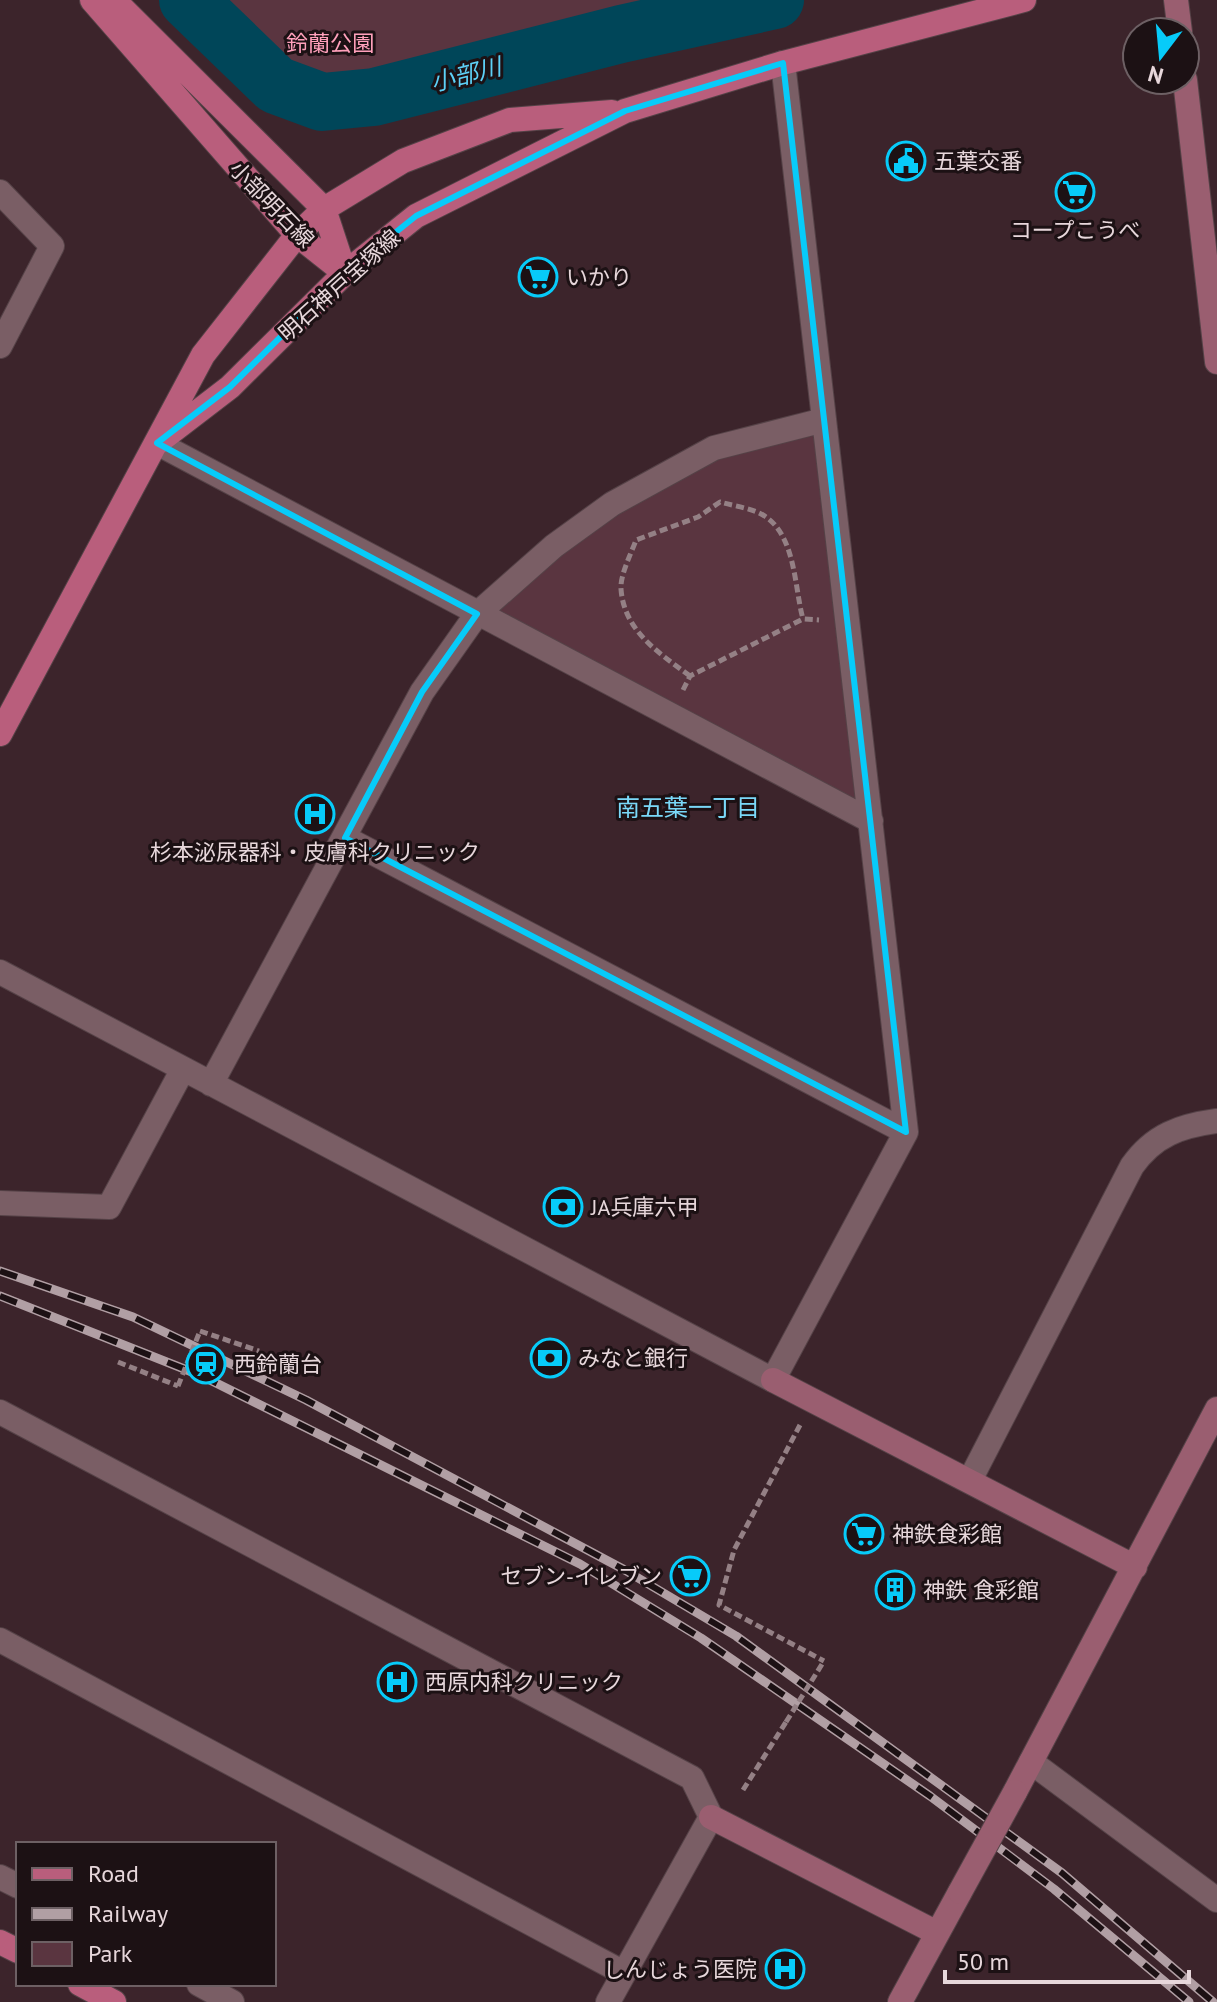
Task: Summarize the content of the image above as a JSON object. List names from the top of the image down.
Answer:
{
  "streets": {
    "main road": ["小部明石線", "明石神戸宝塚線"]
  },
  "crossings": [
    ["小部明石線", "明石神戸宝塚線"]
  ],
  "districts": ["南五葉一丁目"],
  "water": ["小部川"],
  "parks": ["鈴蘭公園"],
  "places": {
    "public building": ["五葉交番"],
    "supermarket": [
      "コープこうべ",
      "いかり",
      "神鉄食彩館",
      "セブン-イレブン"
    ],
    "hospital": ["杉本泌尿器科・皮膚科クリニック", "西原内科クリニック", "しんじょう医院"],
    "bank": ["JA兵庫六甲", "みなと銀行"],
    "station": ["西鈴蘭台"],
    "building": ["神鉄 食彩館"]
  },
  "legend": ["Road", "Railway", "Park"],
  "scale_bar": "50 m",
  "north": "bottom"
}
